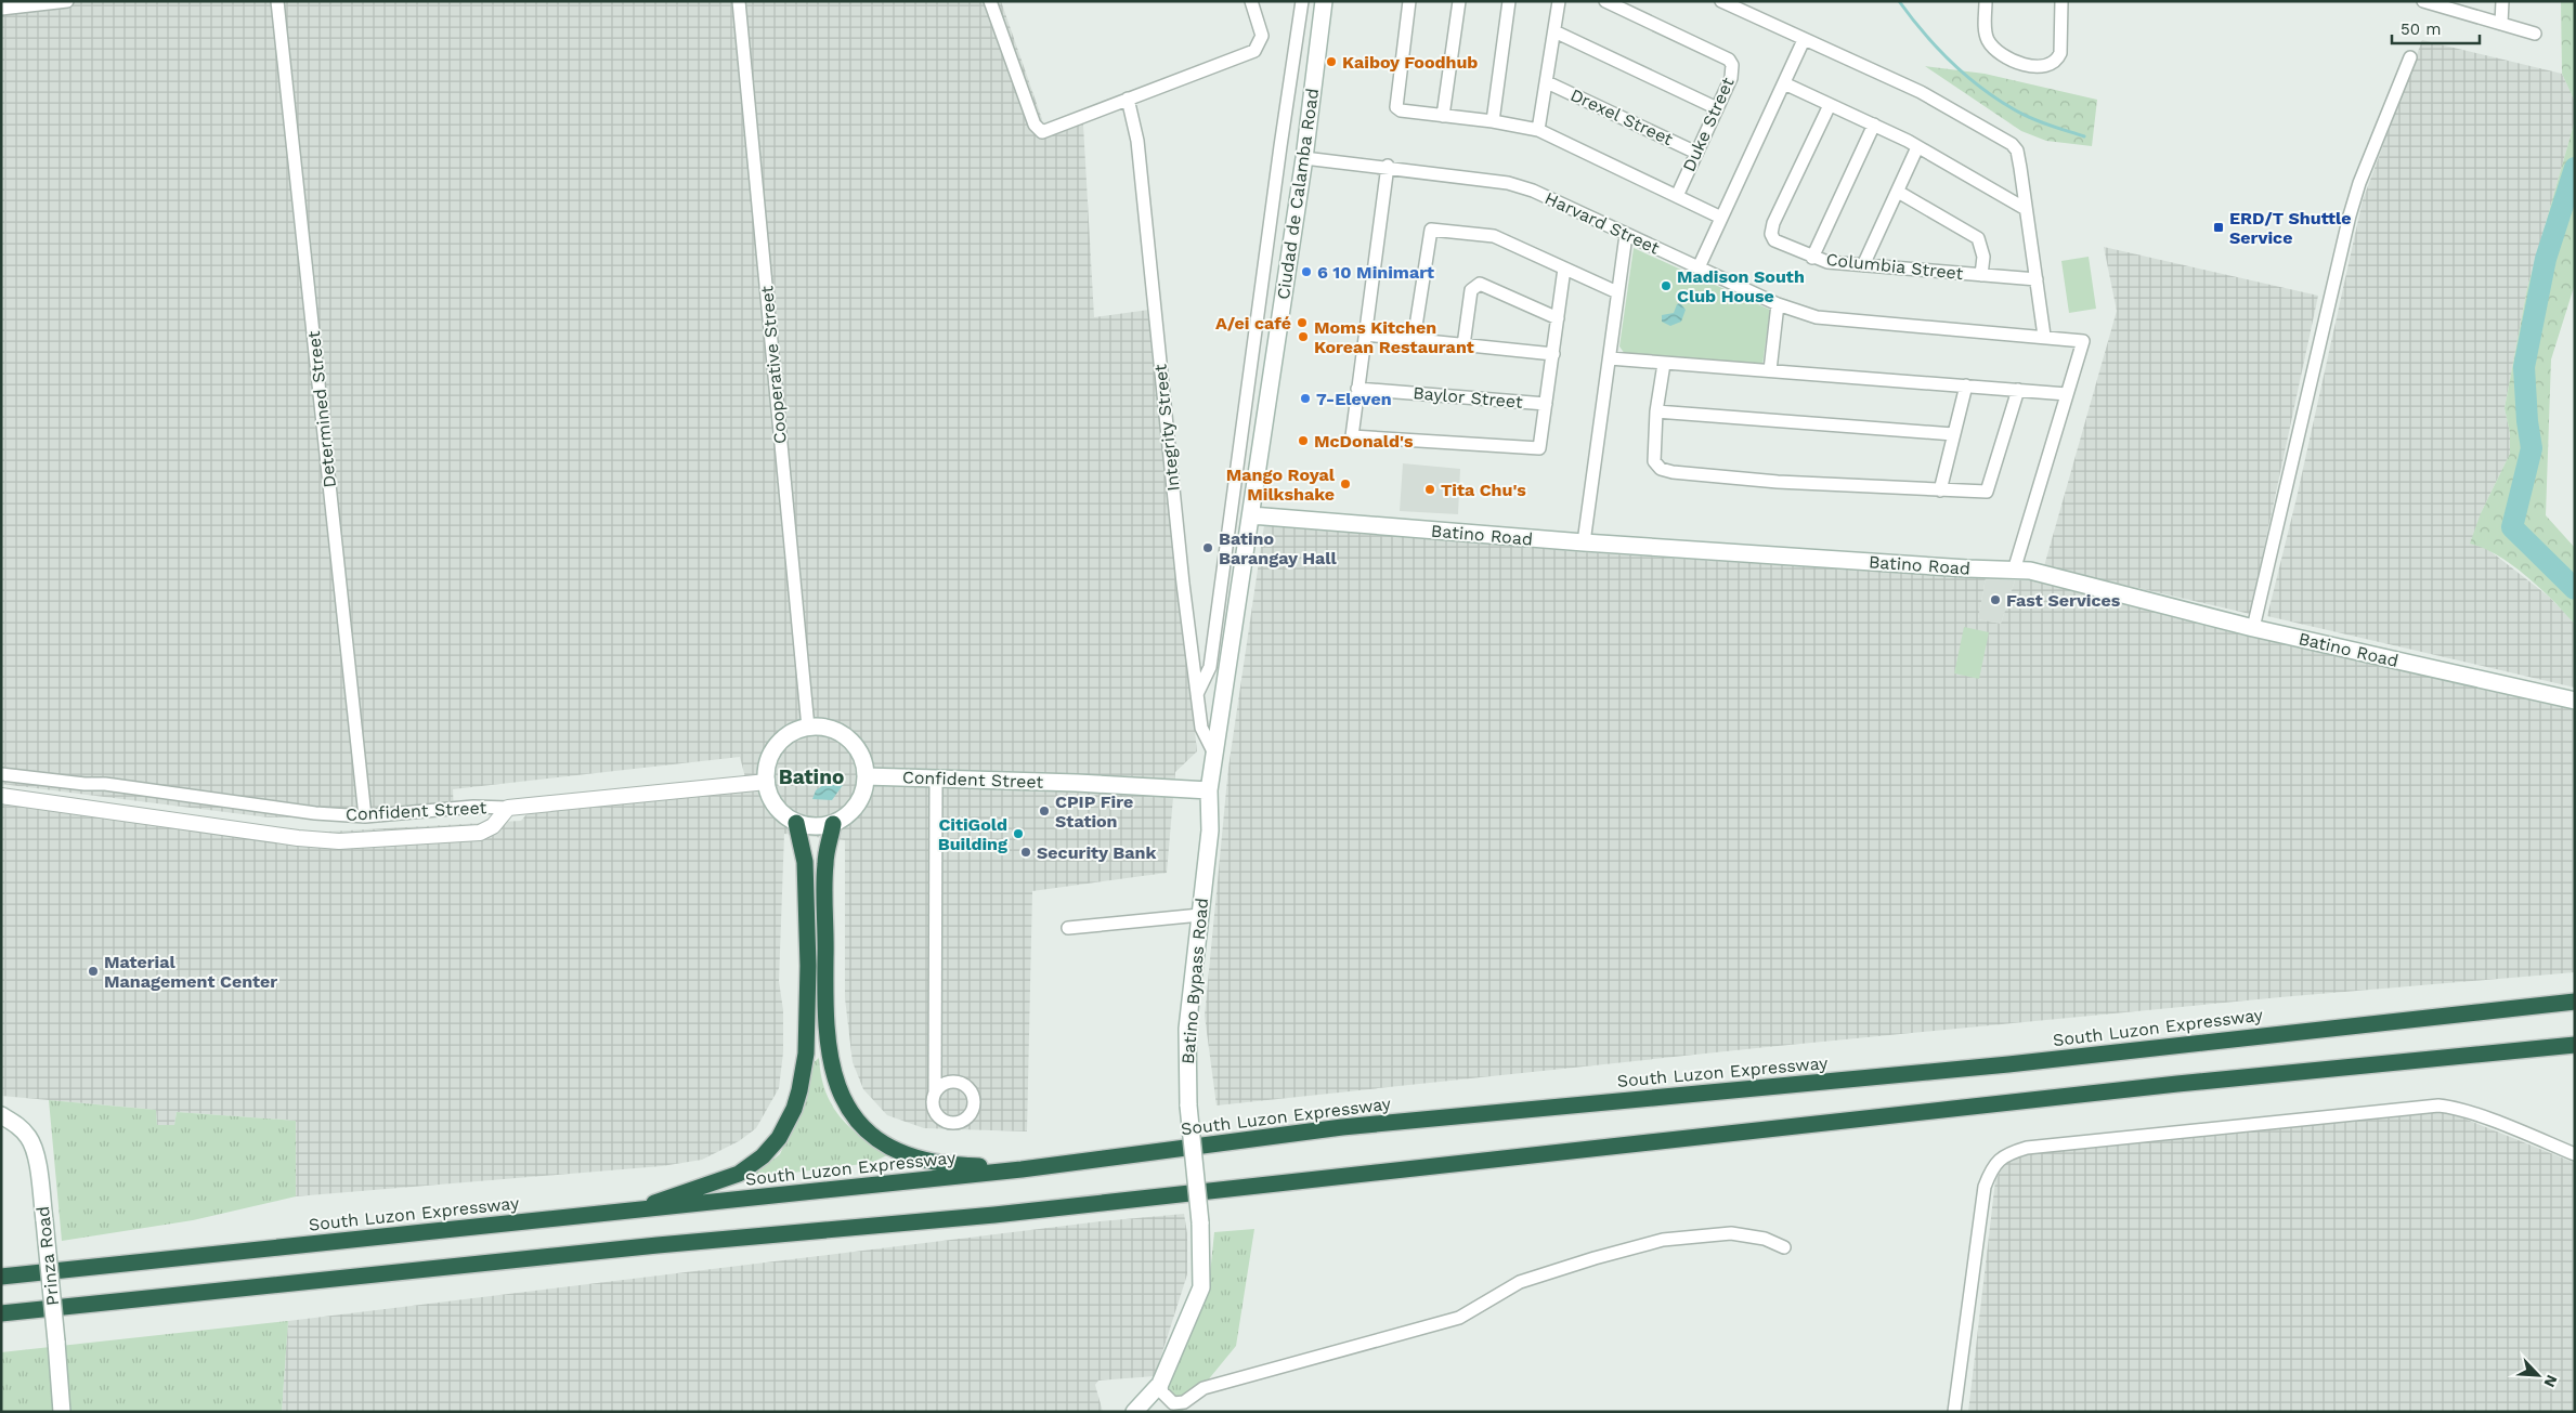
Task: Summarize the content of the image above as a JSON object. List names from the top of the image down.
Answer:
{
  "streets": {
    "highway": ["South Luzon Expressway"],
    "main road": [
      "Ciudad de Calamba Road",
      "Batino Road",
      "Confident Street",
      "Batino Bypass Road",
      "Prinza Road"
    ],
    "street": [
      "Drexel Street",
      "Duke Street",
      "Harvard Street",
      "Columbia Street",
      "Cooperative Street",
      "Baylor Street",
      "Determined Street",
      "Integrity Street"
    ]
  },
  "crossings": [
    ["Drexel Street", "Duke Street"],
    ["Ciudad de Calamba Road", "Harvard Street"],
    ["Ciudad de Calamba Road", "Integrity Street"],
    ["Ciudad de Calamba Road", "Batino Road"],
    ["Ciudad de Calamba Road", "Batino Bypass Road"],
    ["Cooperative Street", "Confident Street"],
    ["Determined Street", "Confident Street"],
    ["Integrity Street", "Batino Bypass Road"],
    ["Confident Street", "Batino Bypass Road"]
  ],
  "districts": ["Batino"],
  "places": {
    "other": [
      "Kaiboy Foodhub",
      "6 10 Minimart",
      "Madison South Club House",
      "A/ei café",
      "Moms Kitchen Korean Restaurant",
      "7-Eleven",
      "McDonald's",
      "Mango Royal Milkshake",
      "Tita Chu's",
      "Batino Barangay Hall",
      "Fast Services",
      "CPIP Fire Station",
      "CitiGold Building",
      "Security Bank",
      "Material Management Center"
    ],
    "transit": ["ERD/T Shuttle Service"]
  },
  "scale_bar": "50 m",
  "north": "bottom right"
}
